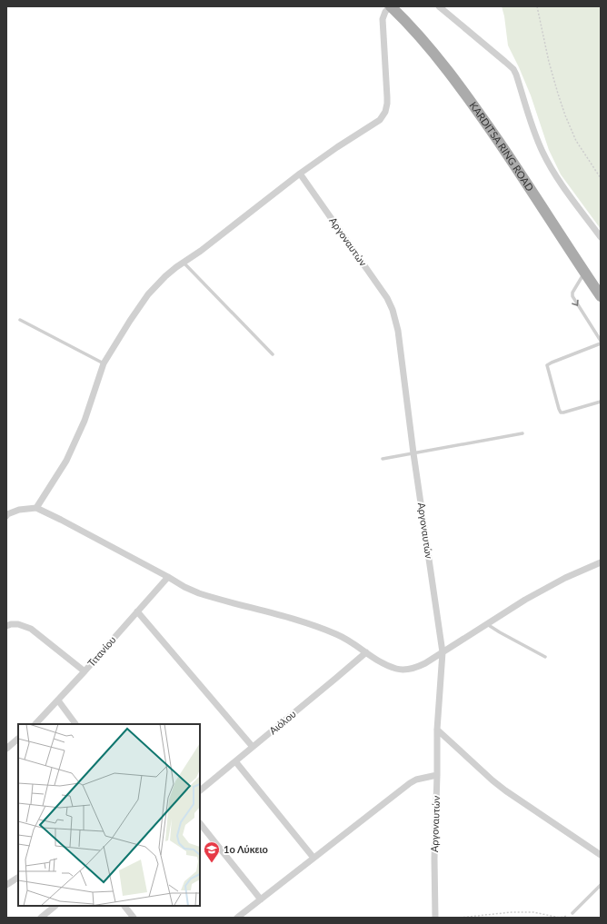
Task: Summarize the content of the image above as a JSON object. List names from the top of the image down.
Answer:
{
  "streets": {
    "main road": ["KARDITSA RING ROAD"],
    "street": ["Αργοναυτών", "Τιτανίου", "Αιόλου"]
  },
  "places": {
    "school or university": ["1ο Λύκειο"]
  }
}
